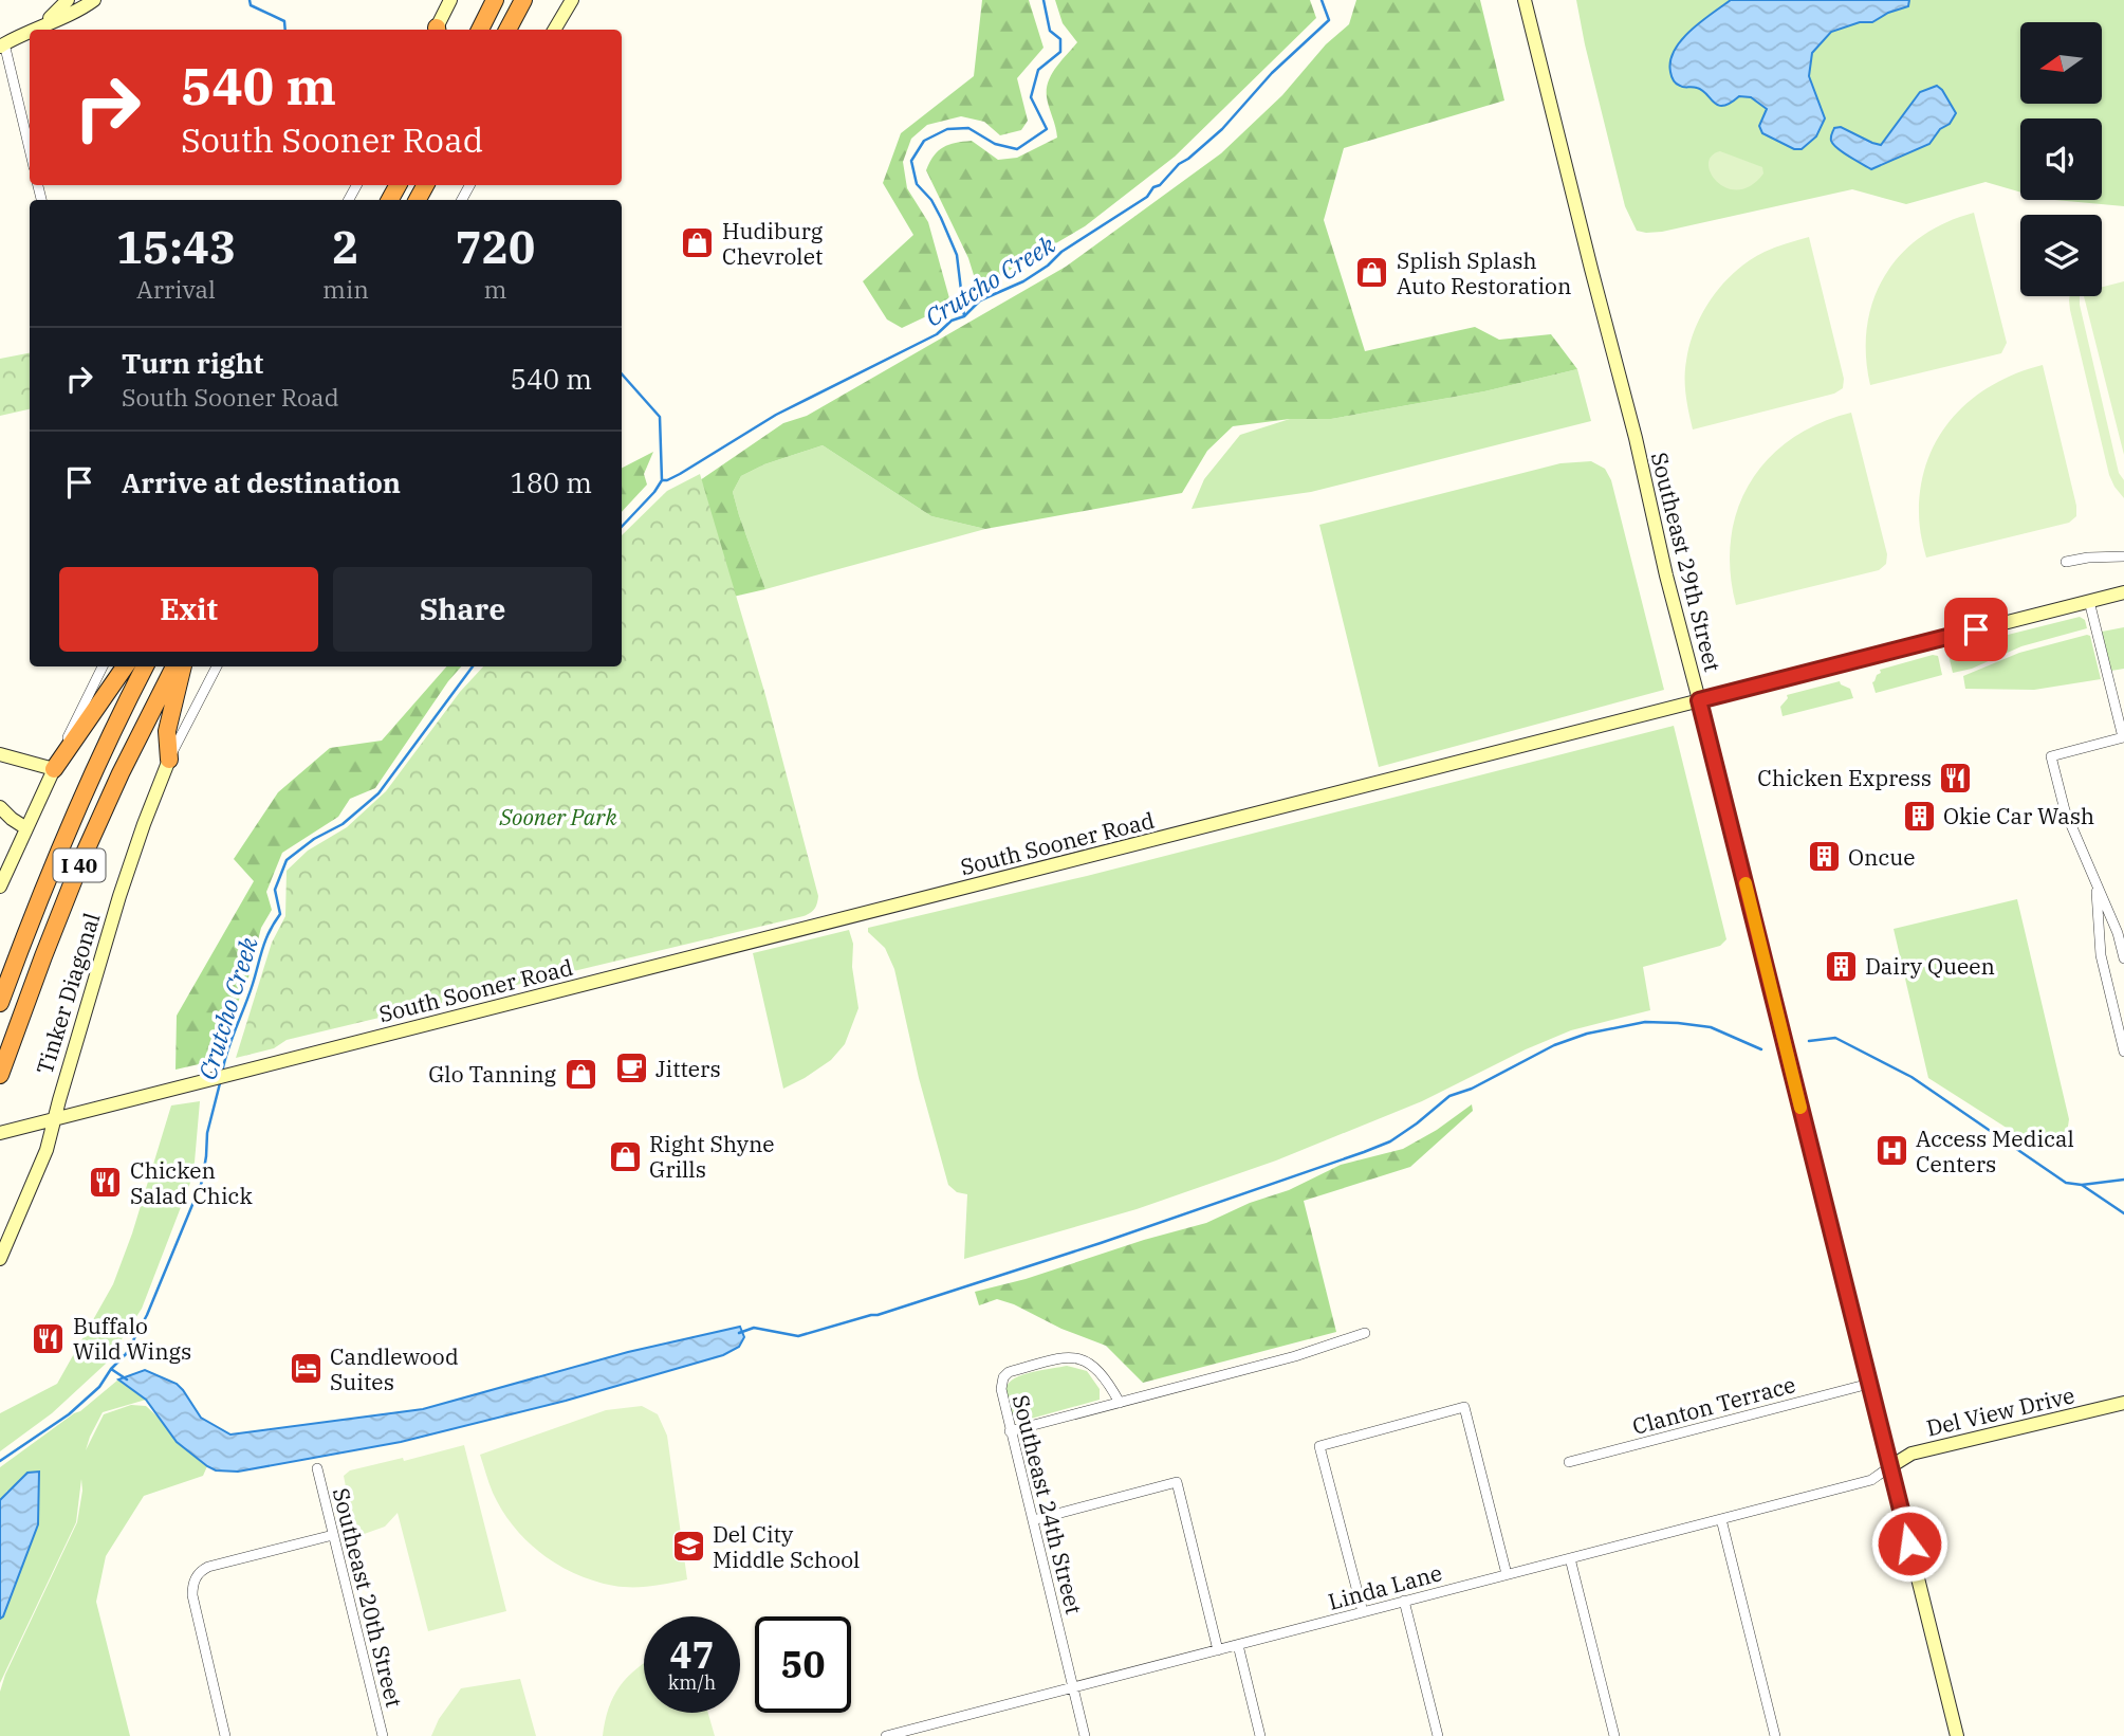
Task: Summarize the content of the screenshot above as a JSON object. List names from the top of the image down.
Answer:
{
  "streets": {
    "highway": ["I 40", "Tinker Diagonal"],
    "main road": ["Southeast 29th Street", "South Sooner Road", "Del View Drive"],
    "street": [
      "Clanton Terrace",
      "Southeast 24th Street",
      "Linda Lane",
      "Southeast 20th Street"
    ]
  },
  "crossings": [
    ["Southeast 29th Street", "South Sooner Road"],
    ["Southeast 29th Street", "Clanton Terrace"],
    ["Southeast 29th Street", "Del View Drive"],
    ["Southeast 29th Street", "Linda Lane"],
    ["South Sooner Road", "Tinker Diagonal"],
    ["Del View Drive", "Linda Lane"],
    ["Southeast 24th Street", "Linda Lane"]
  ],
  "water": ["Crutcho Creek"],
  "parks": ["Sooner Park"],
  "places": {
    "shop": [
      "Hudiburg Chevrolet",
      "Splish Splash Auto Restoration",
      "Glo Tanning",
      "Right Shyne Grills"
    ],
    "restaurant": ["Chicken Express", "Chicken Salad Chick", "Buffalo Wild Wings"],
    "building": ["Okie Car Wash", "Oncue", "Dairy Queen"],
    "cafe": ["Jitters"],
    "hospital": ["Access Medical Centers"],
    "hotel": ["Candlewood Suites"],
    "school or university": ["Del City Middle School"]
  },
  "north": "left",
  "page": {
    "turn": ["540 m", "South Sooner Road"],
    "eta": [
      "15:43",
      "Arrival",
      "2",
      "min",
      "720",
      "m"
    ],
    "list": [
      {
        "name": "Turn right",
        "note": "South Sooner Road",
        "value": "540 m"
      },
      {
        "name": "Arrive at destination",
        "value": "180 m"
      }
    ],
    "buttons": ["Exit", "Share"],
    "speed": "47 km/h",
    "limit": "50"
  }
}
